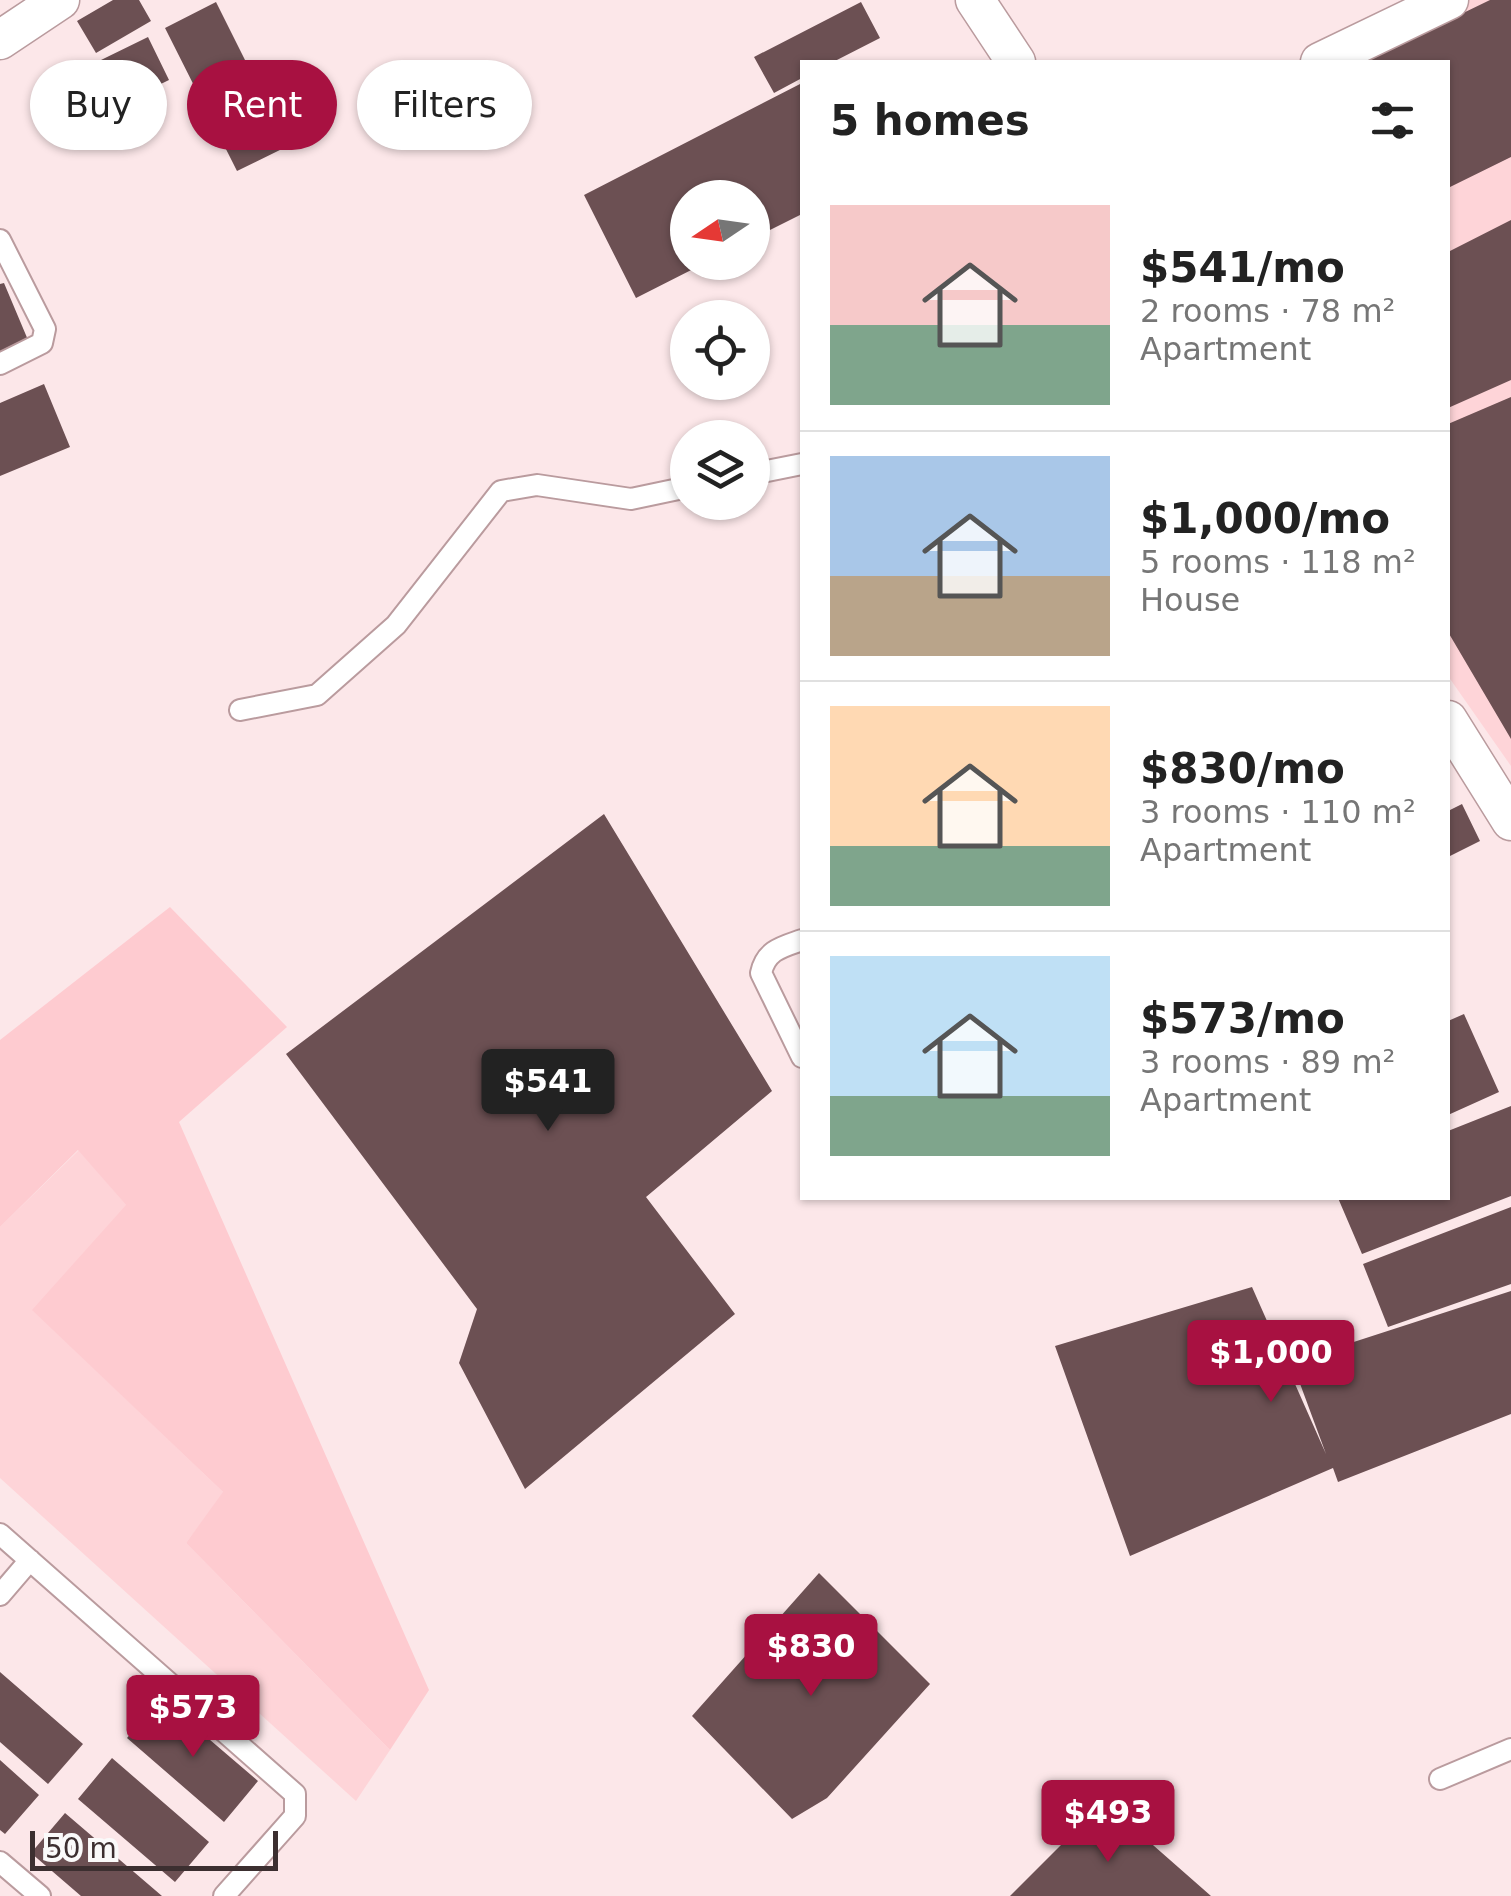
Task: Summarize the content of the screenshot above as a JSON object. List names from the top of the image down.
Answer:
{
  "scale_bar": "50 m",
  "north": "left",
  "page": {
    "chip": ["Buy", "Rent", "Filters"],
    "heading": "5 homes",
    "list": [
      {
        "name": "$541/mo",
        "note": "2 rooms · 78 m² · Apartment"
      },
      {
        "name": "$1,000/mo",
        "note": "5 rooms · 118 m² · House"
      },
      {
        "name": "$830/mo",
        "note": "3 rooms · 110 m² · Apartment"
      },
      {
        "name": "$573/mo",
        "note": "3 rooms · 89 m² · Apartment"
      }
    ],
    "price": [
      "$541",
      "$1,000",
      "$830",
      "$573",
      "$493"
    ],
    "scale": "50 m"
  }
}
